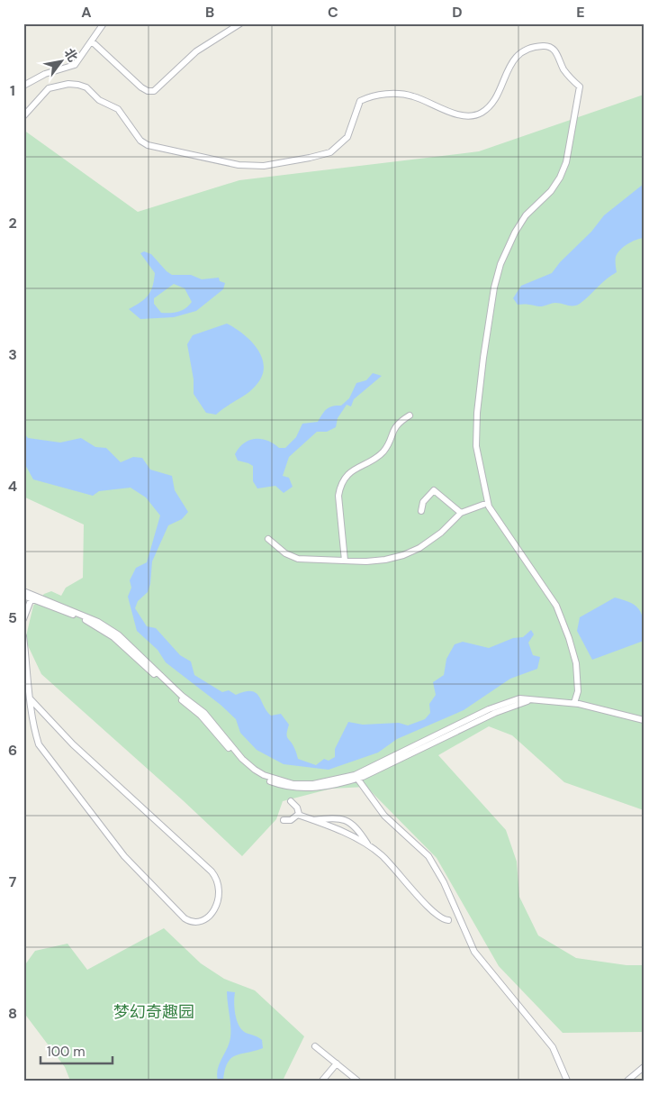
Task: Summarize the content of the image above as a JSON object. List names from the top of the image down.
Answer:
{
  "parks": ["梦幻奇趣园"],
  "scale_bar": "100 m",
  "north": "top right",
  "grid": {
    "columns": [
      "A",
      "B",
      "C",
      "D",
      "E"
    ],
    "rows": [
      "1",
      "2",
      "3",
      "4",
      "5",
      "6",
      "7",
      "8"
    ]
  }
}
